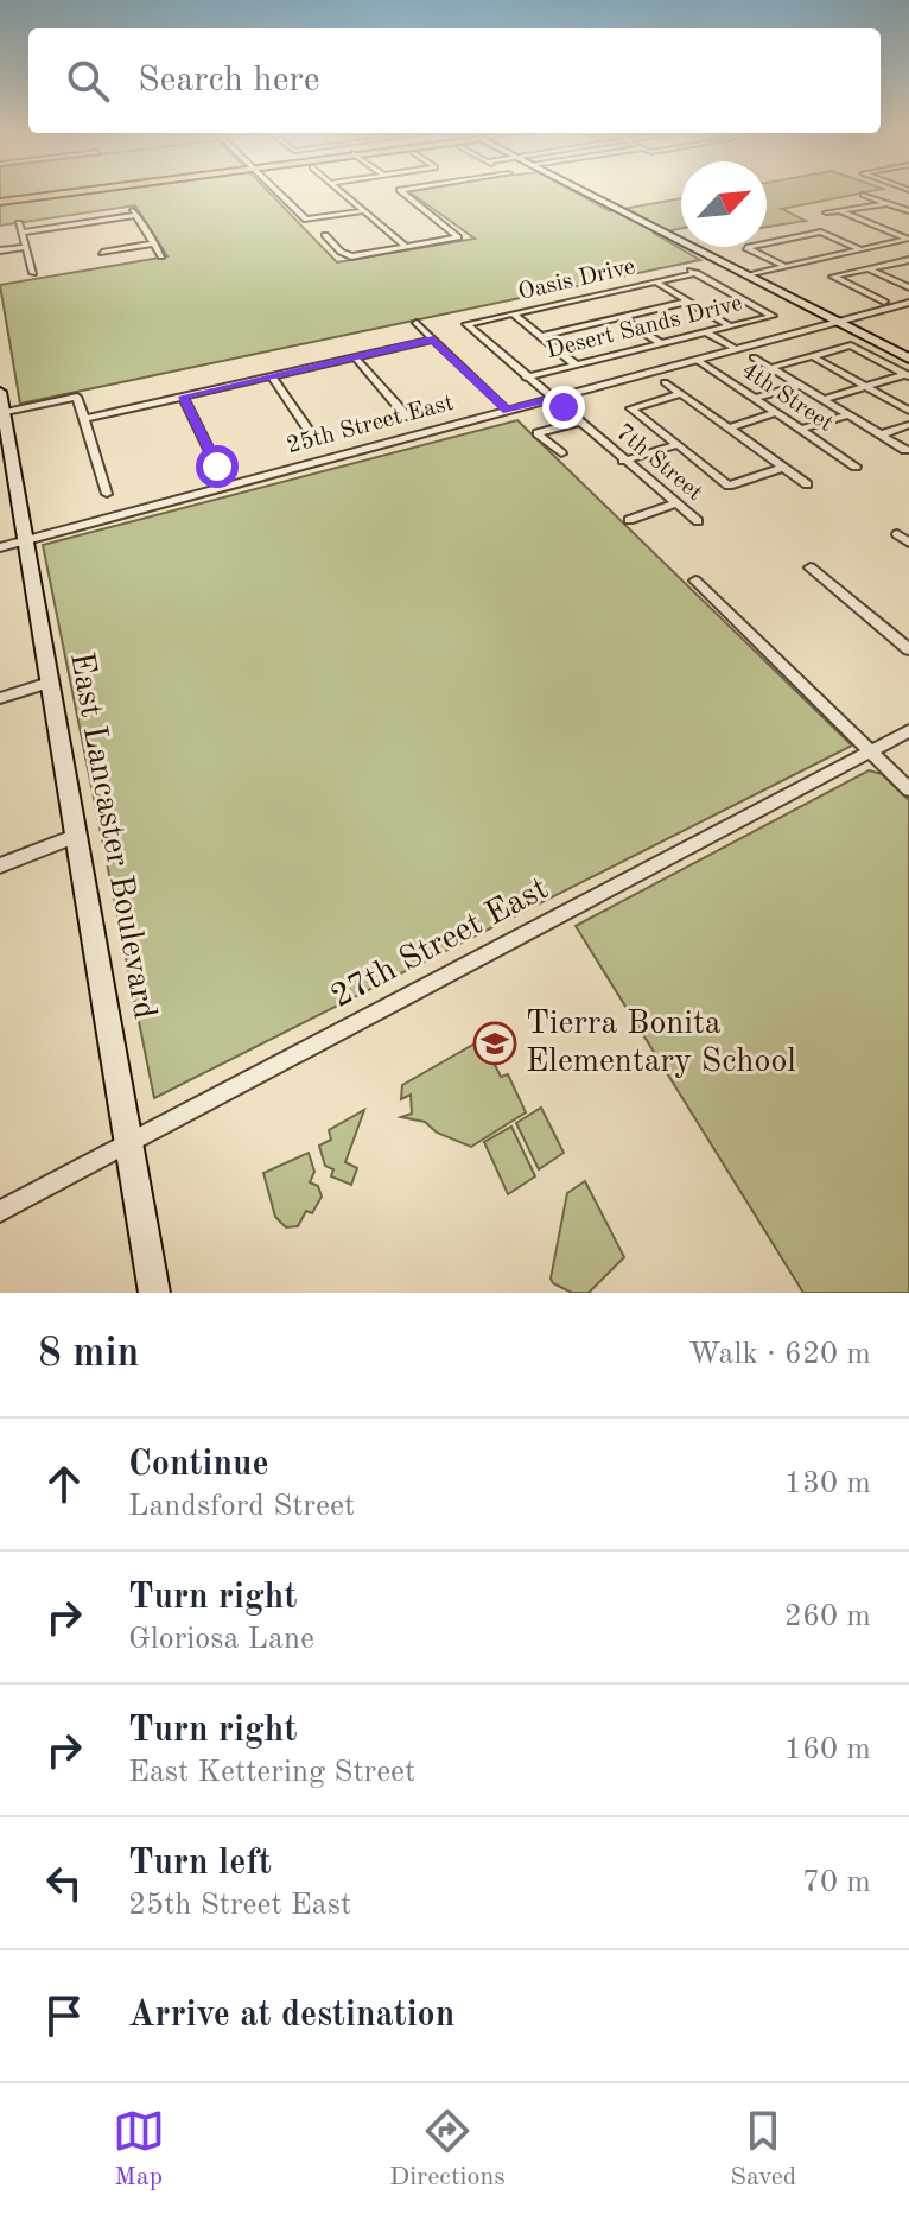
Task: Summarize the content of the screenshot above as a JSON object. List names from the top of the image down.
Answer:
{
  "streets": {
    "main road": ["East Lancaster Boulevard"],
    "street": [
      "Oasis Drive",
      "Desert Sands Drive",
      "4th Street",
      "25th Street East",
      "7th Street",
      "27th Street East"
    ]
  },
  "crossings": [
    ["Oasis Drive", "Desert Sands Drive"],
    ["Oasis Drive", "7th Street"],
    ["Desert Sands Drive", "7th Street"],
    ["4th Street", "25th Street East"],
    ["25th Street East", "7th Street"],
    ["25th Street East", "East Lancaster Boulevard"],
    ["East Lancaster Boulevard", "27th Street East"]
  ],
  "places": {
    "school or university": ["Tierra Bonita Elementary School"]
  },
  "north": "top right",
  "page": {
    "search": "Search here",
    "heading": ["8 min", "Walk · 620 m"],
    "list": [
      ["Continue", "Landsford Street", "130 m"],
      ["Turn right", "Gloriosa Lane", "260 m"],
      ["Turn right", "East Kettering Street", "160 m"],
      ["Turn left", "25th Street East", "70 m"],
      "Arrive at destination"
    ],
    "nav": ["Map", "Directions", "Saved"]
  }
}
